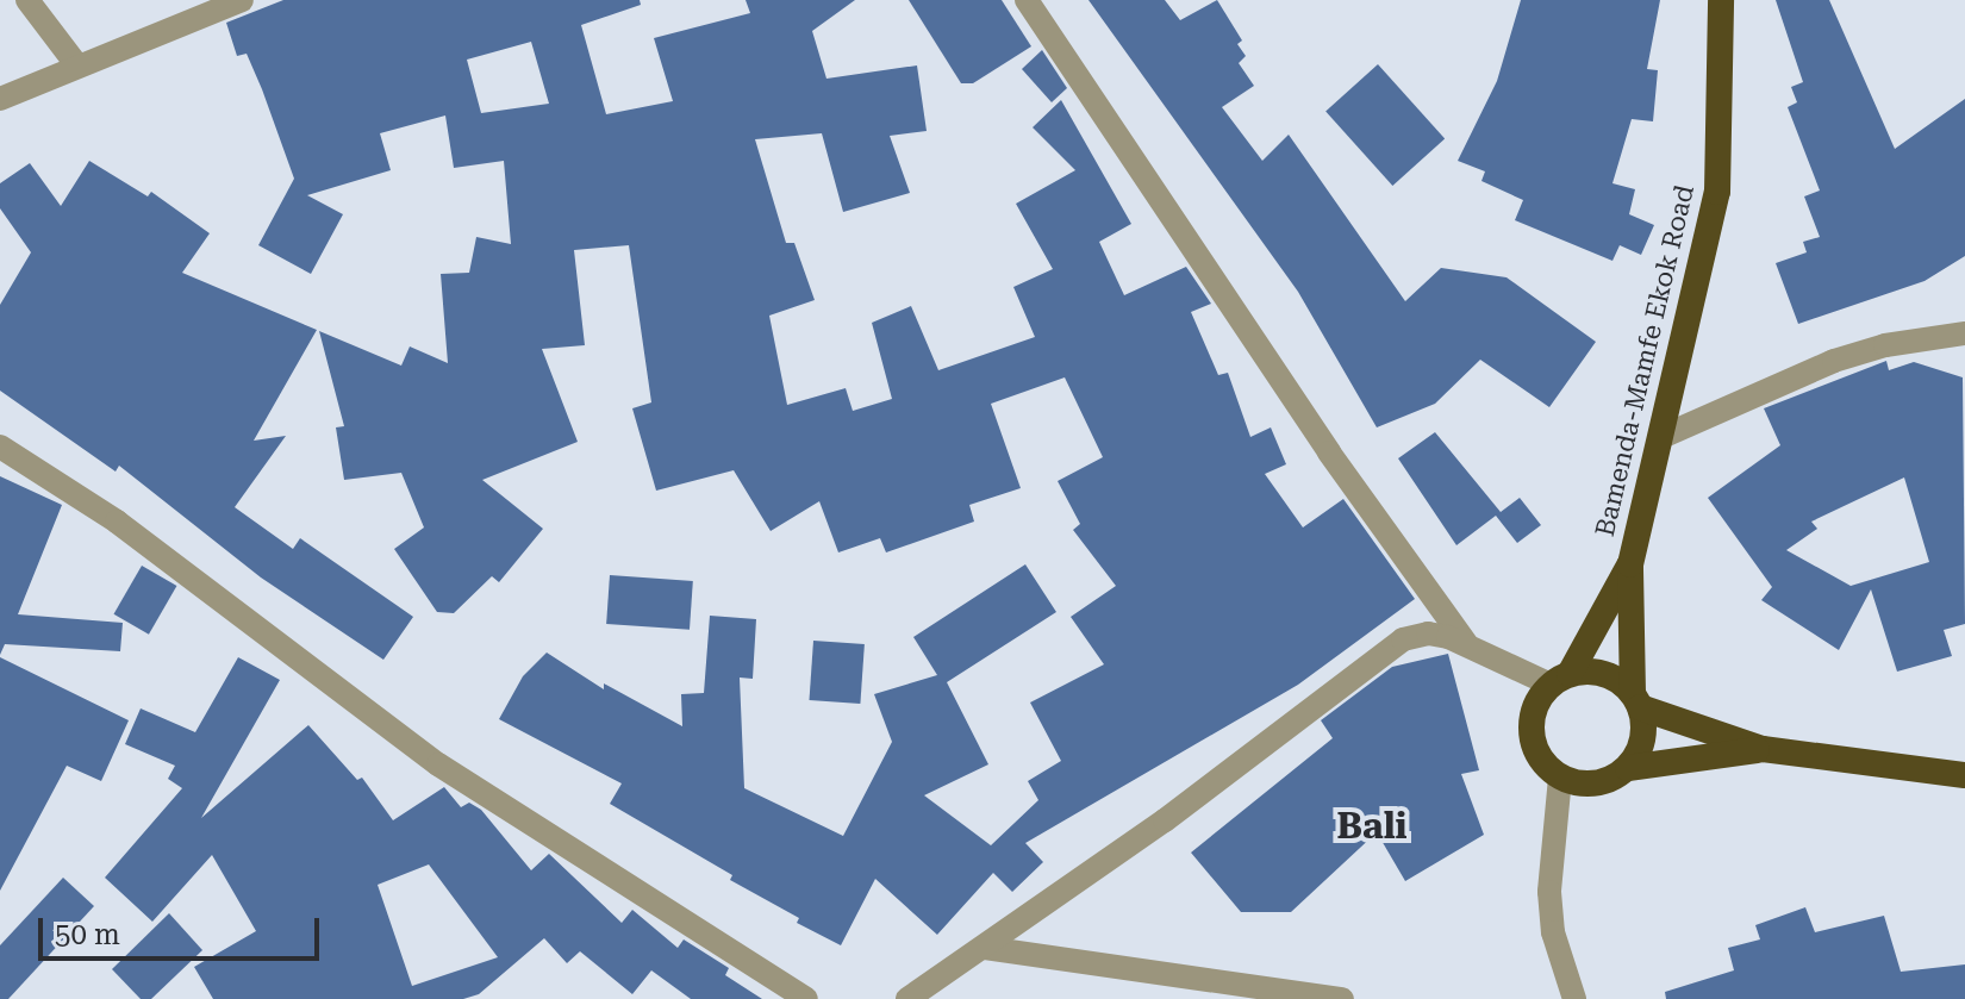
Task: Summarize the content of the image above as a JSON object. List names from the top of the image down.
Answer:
{
  "streets": {
    "highway": ["Bamenda-Mamfe Ekok Road"]
  },
  "districts": ["Bali"],
  "scale_bar": "50 m"
}
